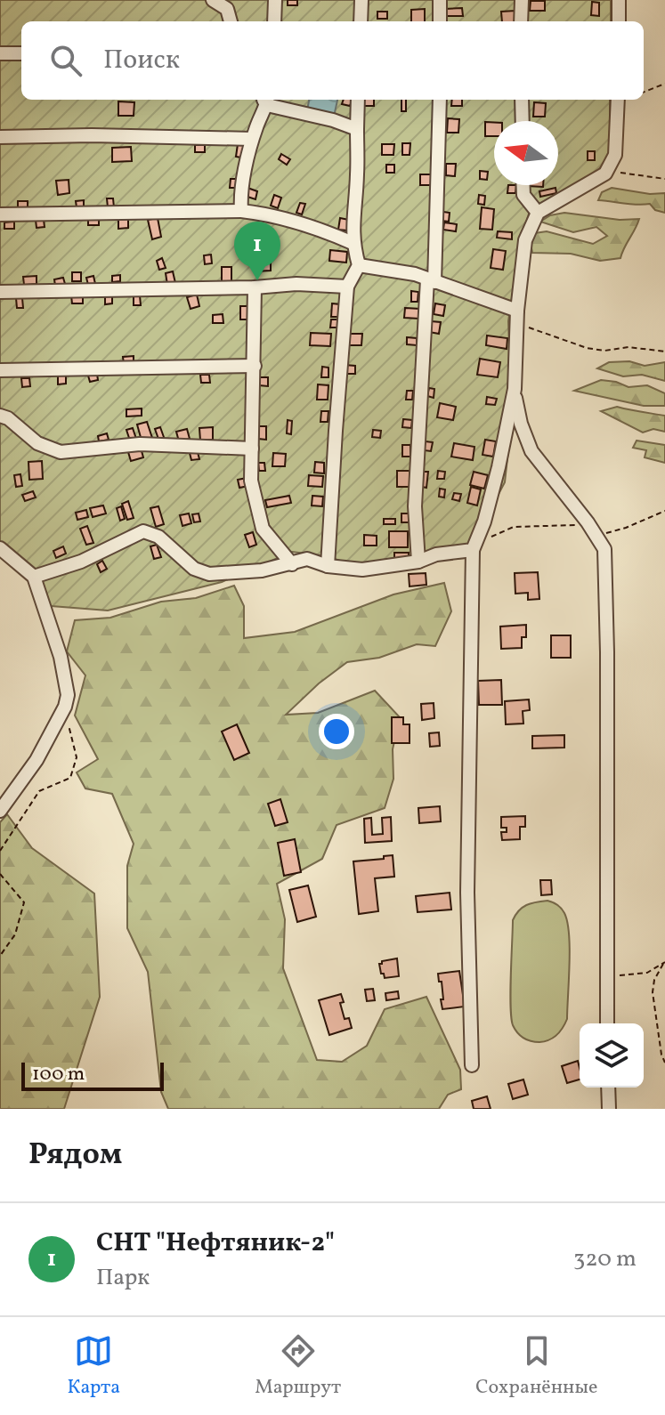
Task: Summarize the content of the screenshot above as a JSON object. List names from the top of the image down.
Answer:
{
  "scale_bar": "100 m",
  "north": "left",
  "page": {
    "search": "Поиск",
    "pins": "1",
    "scale": "100 m",
    "heading": "Рядом",
    "list": [
      {
        "mark": "1",
        "name": "СНТ \"Нефтяник-2\"",
        "note": "Парк",
        "value": "320 m"
      }
    ],
    "nav": ["Карта", "Маршрут", "Сохранённые"]
  }
}
